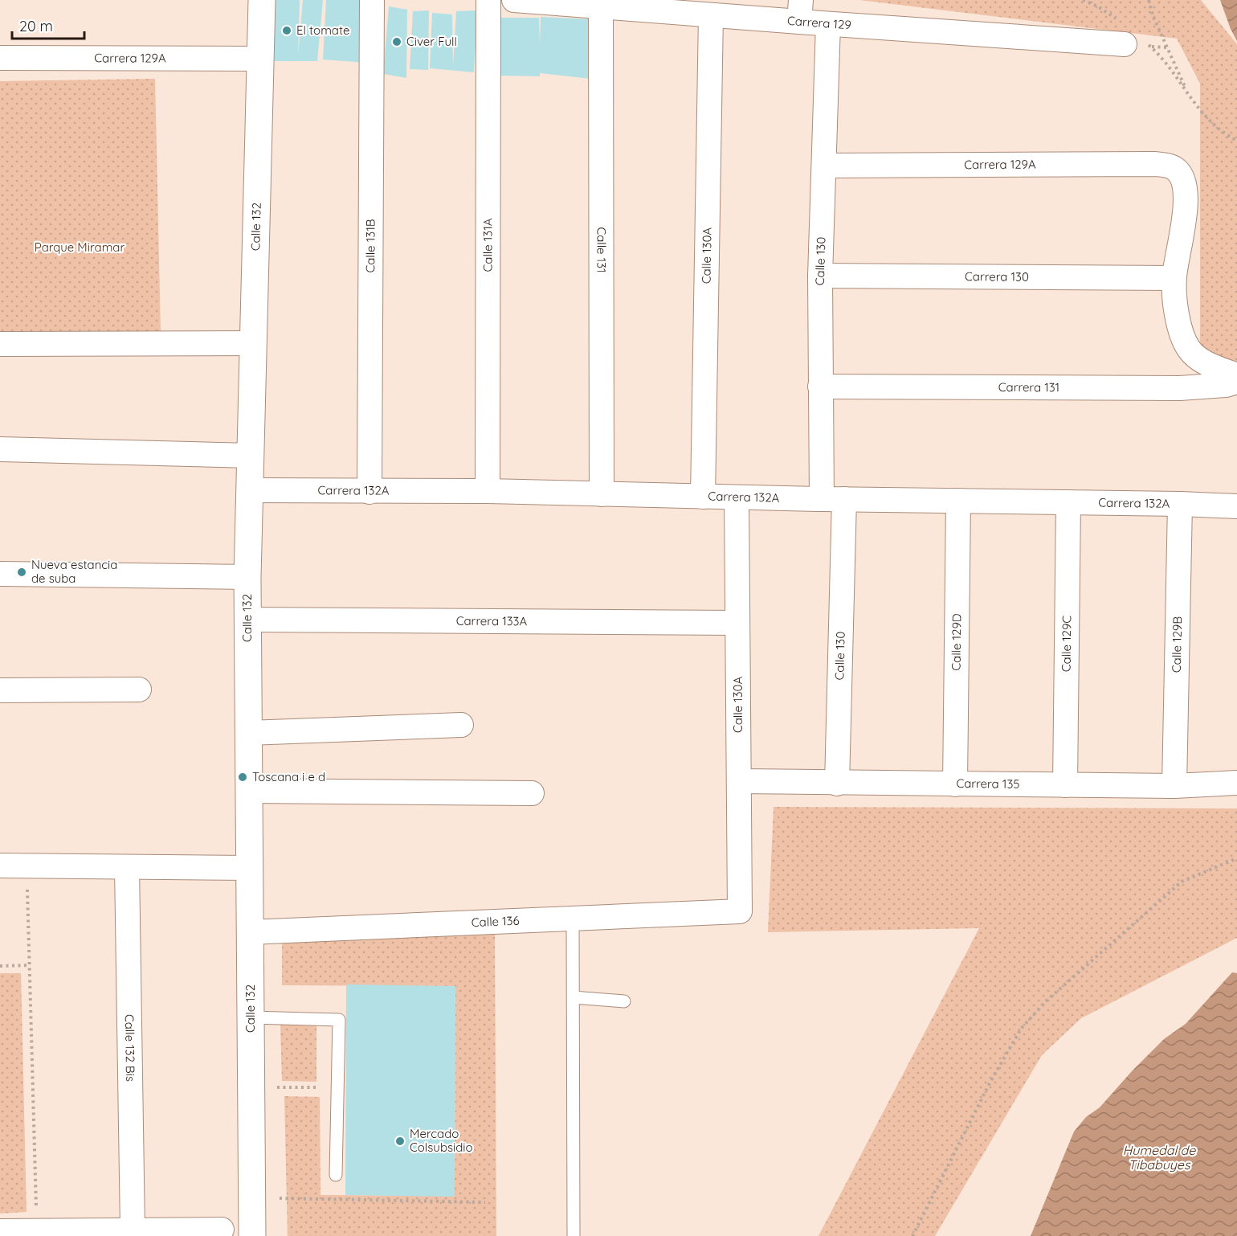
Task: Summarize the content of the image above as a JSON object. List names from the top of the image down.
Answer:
{
  "streets": {
    "street": [
      "Carrera 129",
      "Carrera 129A",
      "Calle 132",
      "Calle 131B",
      "Calle 131A",
      "Calle 131",
      "Calle 130A",
      "Calle 130",
      "Carrera 130",
      "Carrera 131",
      "Carrera 132A",
      "Carrera 133A",
      "Calle 129D",
      "Calle 129C",
      "Calle 129B",
      "Carrera 135",
      "Calle 136",
      "Calle 132 Bis"
    ]
  },
  "crossings": [
    ["Carrera 129", "Calle 131"],
    ["Carrera 129", "Calle 130A"],
    ["Carrera 129", "Calle 130"],
    ["Carrera 129A", "Calle 132"],
    ["Carrera 129A", "Calle 130"],
    ["Carrera 129A", "Carrera 130"],
    ["Calle 132", "Carrera 132A"],
    ["Calle 132", "Carrera 133A"],
    ["Calle 132", "Calle 136"],
    ["Calle 131B", "Carrera 132A"],
    ["Calle 131A", "Carrera 132A"],
    ["Calle 131", "Carrera 132A"],
    ["Calle 130A", "Carrera 132A"],
    ["Calle 130A", "Carrera 133A"],
    ["Calle 130A", "Carrera 135"],
    ["Calle 130A", "Calle 136"],
    ["Calle 130", "Carrera 130"],
    ["Calle 130", "Carrera 131"],
    ["Calle 130", "Carrera 132A"],
    ["Calle 130", "Carrera 135"],
    ["Carrera 132A", "Calle 129D"],
    ["Carrera 132A", "Calle 129C"],
    ["Carrera 132A", "Calle 129B"],
    ["Calle 129D", "Carrera 135"],
    ["Calle 129C", "Carrera 135"],
    ["Calle 129B", "Carrera 135"]
  ],
  "water": ["Humedal de Tibabuyes"],
  "parks": ["Parque Miramar"],
  "places": [
    "El tomate",
    "Civer Full",
    "Nueva estancia de suba",
    "Toscana i e d",
    "Mercado Colsubsidio"
  ],
  "scale_bar": "20 m"
}
